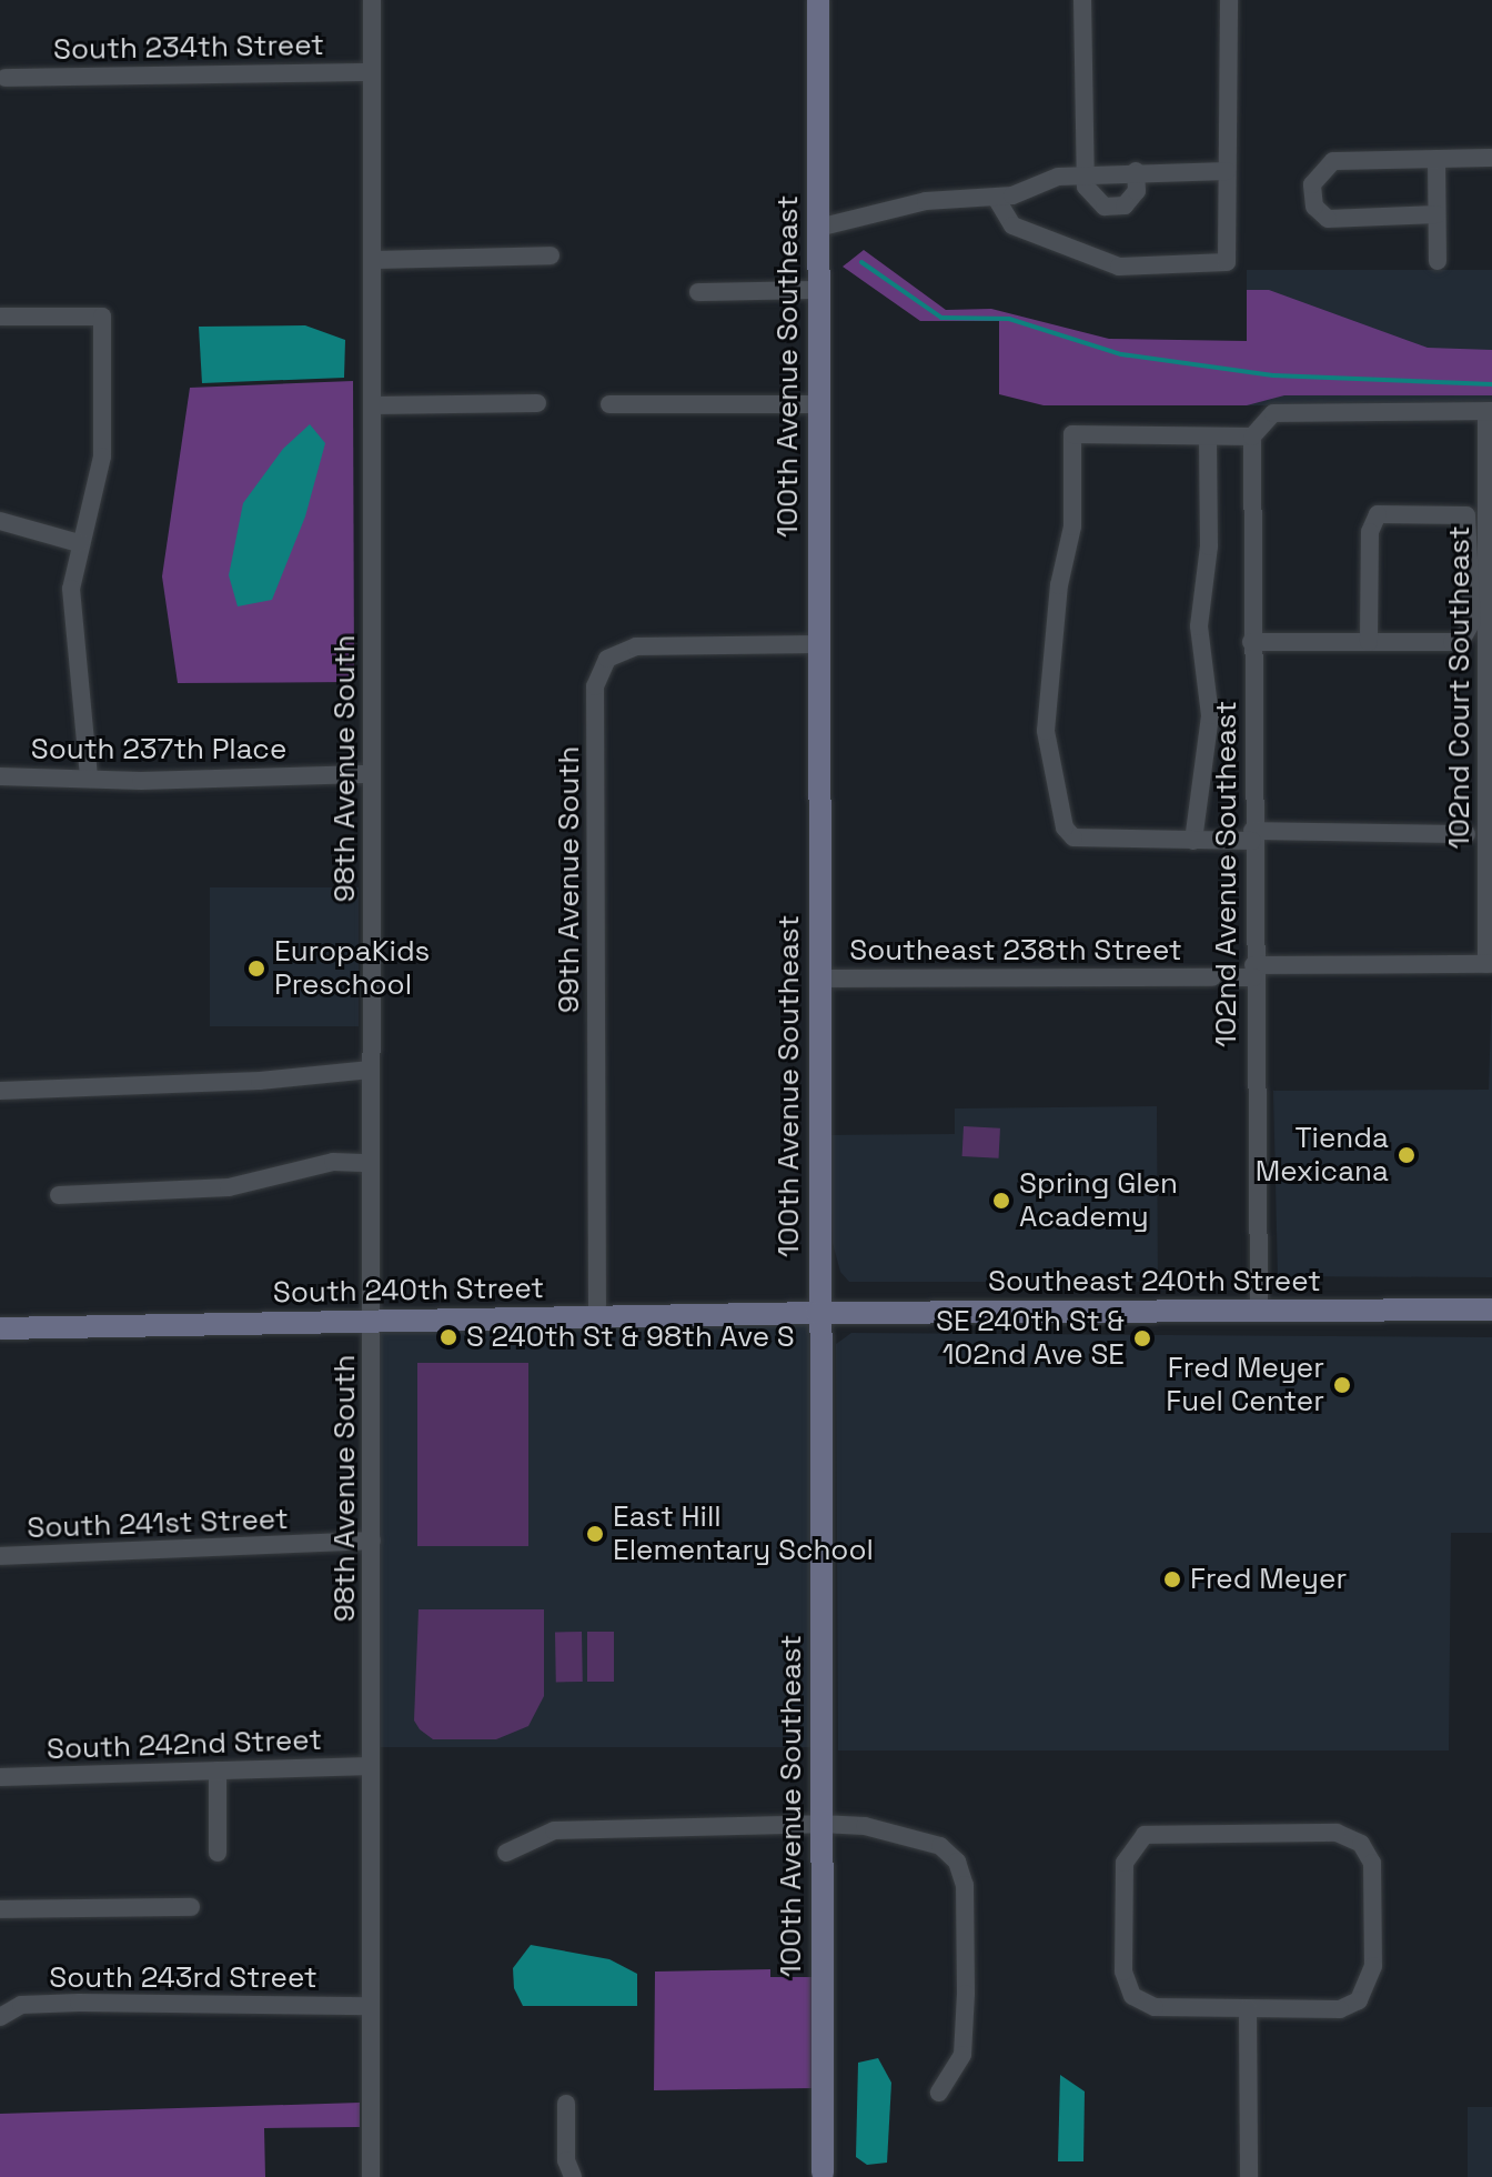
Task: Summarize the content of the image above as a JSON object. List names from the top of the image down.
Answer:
{
  "streets": {
    "street": [
      "South 234th Street",
      "100th Avenue Southeast",
      "102nd Court Southeast",
      "South 237th Place",
      "98th Avenue South",
      "102nd Avenue Southeast",
      "99th Avenue South",
      "Southeast 238th Street",
      "Southeast 240th Street",
      "South 240th Street",
      "South 241st Street",
      "South 242nd Street",
      "South 243rd Street"
    ]
  },
  "crossings": [
    ["South 234th Street", "98th Avenue South"],
    ["100th Avenue Southeast", "99th Avenue South"],
    ["100th Avenue Southeast", "Southeast 238th Street"],
    ["100th Avenue Southeast", "Southeast 240th Street"],
    ["100th Avenue Southeast", "South 240th Street"],
    ["South 237th Place", "98th Avenue South"],
    ["98th Avenue South", "South 240th Street"],
    ["98th Avenue South", "South 241st Street"],
    ["98th Avenue South", "South 242nd Street"],
    ["98th Avenue South", "South 243rd Street"],
    ["102nd Avenue Southeast", "Southeast 240th Street"],
    ["99th Avenue South", "South 240th Street"],
    ["Southeast 240th Street", "South 240th Street"]
  ],
  "places": [
    "EuropaKids Preschool",
    "Tienda Mexicana",
    "Spring Glen Academy",
    "S 240th St & 98th Ave S",
    "SE 240th St & 102nd Ave SE",
    "Fred Meyer Fuel Center",
    "East Hill Elementary School",
    "Fred Meyer"
  ]
}
